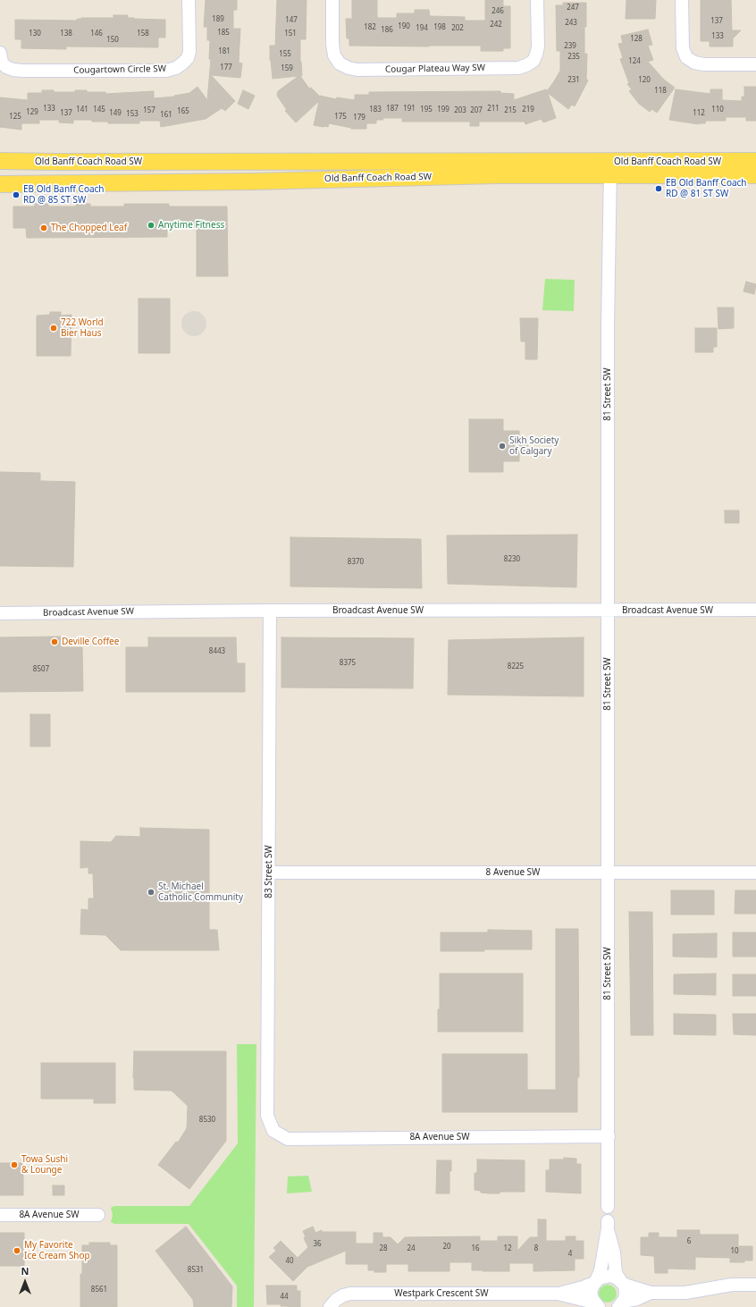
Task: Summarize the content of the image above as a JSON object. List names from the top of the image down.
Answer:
{
  "streets": {
    "main road": ["Old Banff Coach Road SW"],
    "street": [
      "Cougar Plateau Way SW",
      "Cougartown Circle SW",
      "81 Street SW",
      "Broadcast Avenue SW",
      "83 Street SW",
      "8 Avenue SW",
      "8A Avenue SW",
      "Westpark Crescent SW"
    ]
  },
  "crossings": [
    ["Old Banff Coach Road SW", "81 Street SW"],
    ["81 Street SW", "Broadcast Avenue SW"],
    ["81 Street SW", "8 Avenue SW"],
    ["81 Street SW", "8A Avenue SW"],
    ["Broadcast Avenue SW", "83 Street SW"],
    ["83 Street SW", "8 Avenue SW"],
    ["83 Street SW", "8A Avenue SW"]
  ],
  "places": [
    "EB Old Banff Coach RD @ 81 ST SW",
    "EB Old Banff Coach RD @ 85 ST SW",
    "Anytime Fitness",
    "The Chopped Leaf",
    "722 World Bier Haus",
    "Sikh Society of Calgary",
    "Deville Coffee",
    "St. Michael Catholic Community",
    "Towa Sushi & Lounge",
    "My Favorite Ice Cream Shop"
  ],
  "house_numbers": [
    "247",
    "246",
    "189",
    "147",
    "137",
    "243",
    "242",
    "190",
    "182",
    "198",
    "194",
    "202",
    "186",
    "185",
    "130",
    "138",
    "146",
    "158",
    "151",
    "133",
    "128",
    "150",
    "239",
    "181",
    "155",
    "235",
    "124",
    "177",
    "159",
    "231",
    "120",
    "118",
    "133",
    "187",
    "191",
    "211",
    "141",
    "145",
    "183",
    "195",
    "199",
    "219",
    "110",
    "157",
    "203",
    "207",
    "215",
    "165",
    "129",
    "137",
    "149",
    "112",
    "153",
    "161",
    "125",
    "175",
    "179",
    "8230",
    "8370",
    "8443",
    "8375",
    "8225",
    "8507",
    "8530",
    "6",
    "36",
    "20",
    "28",
    "24",
    "16",
    "12",
    "8",
    "10",
    "4",
    "40",
    "8531",
    "8561",
    "44"
  ],
  "north": "top"
}
